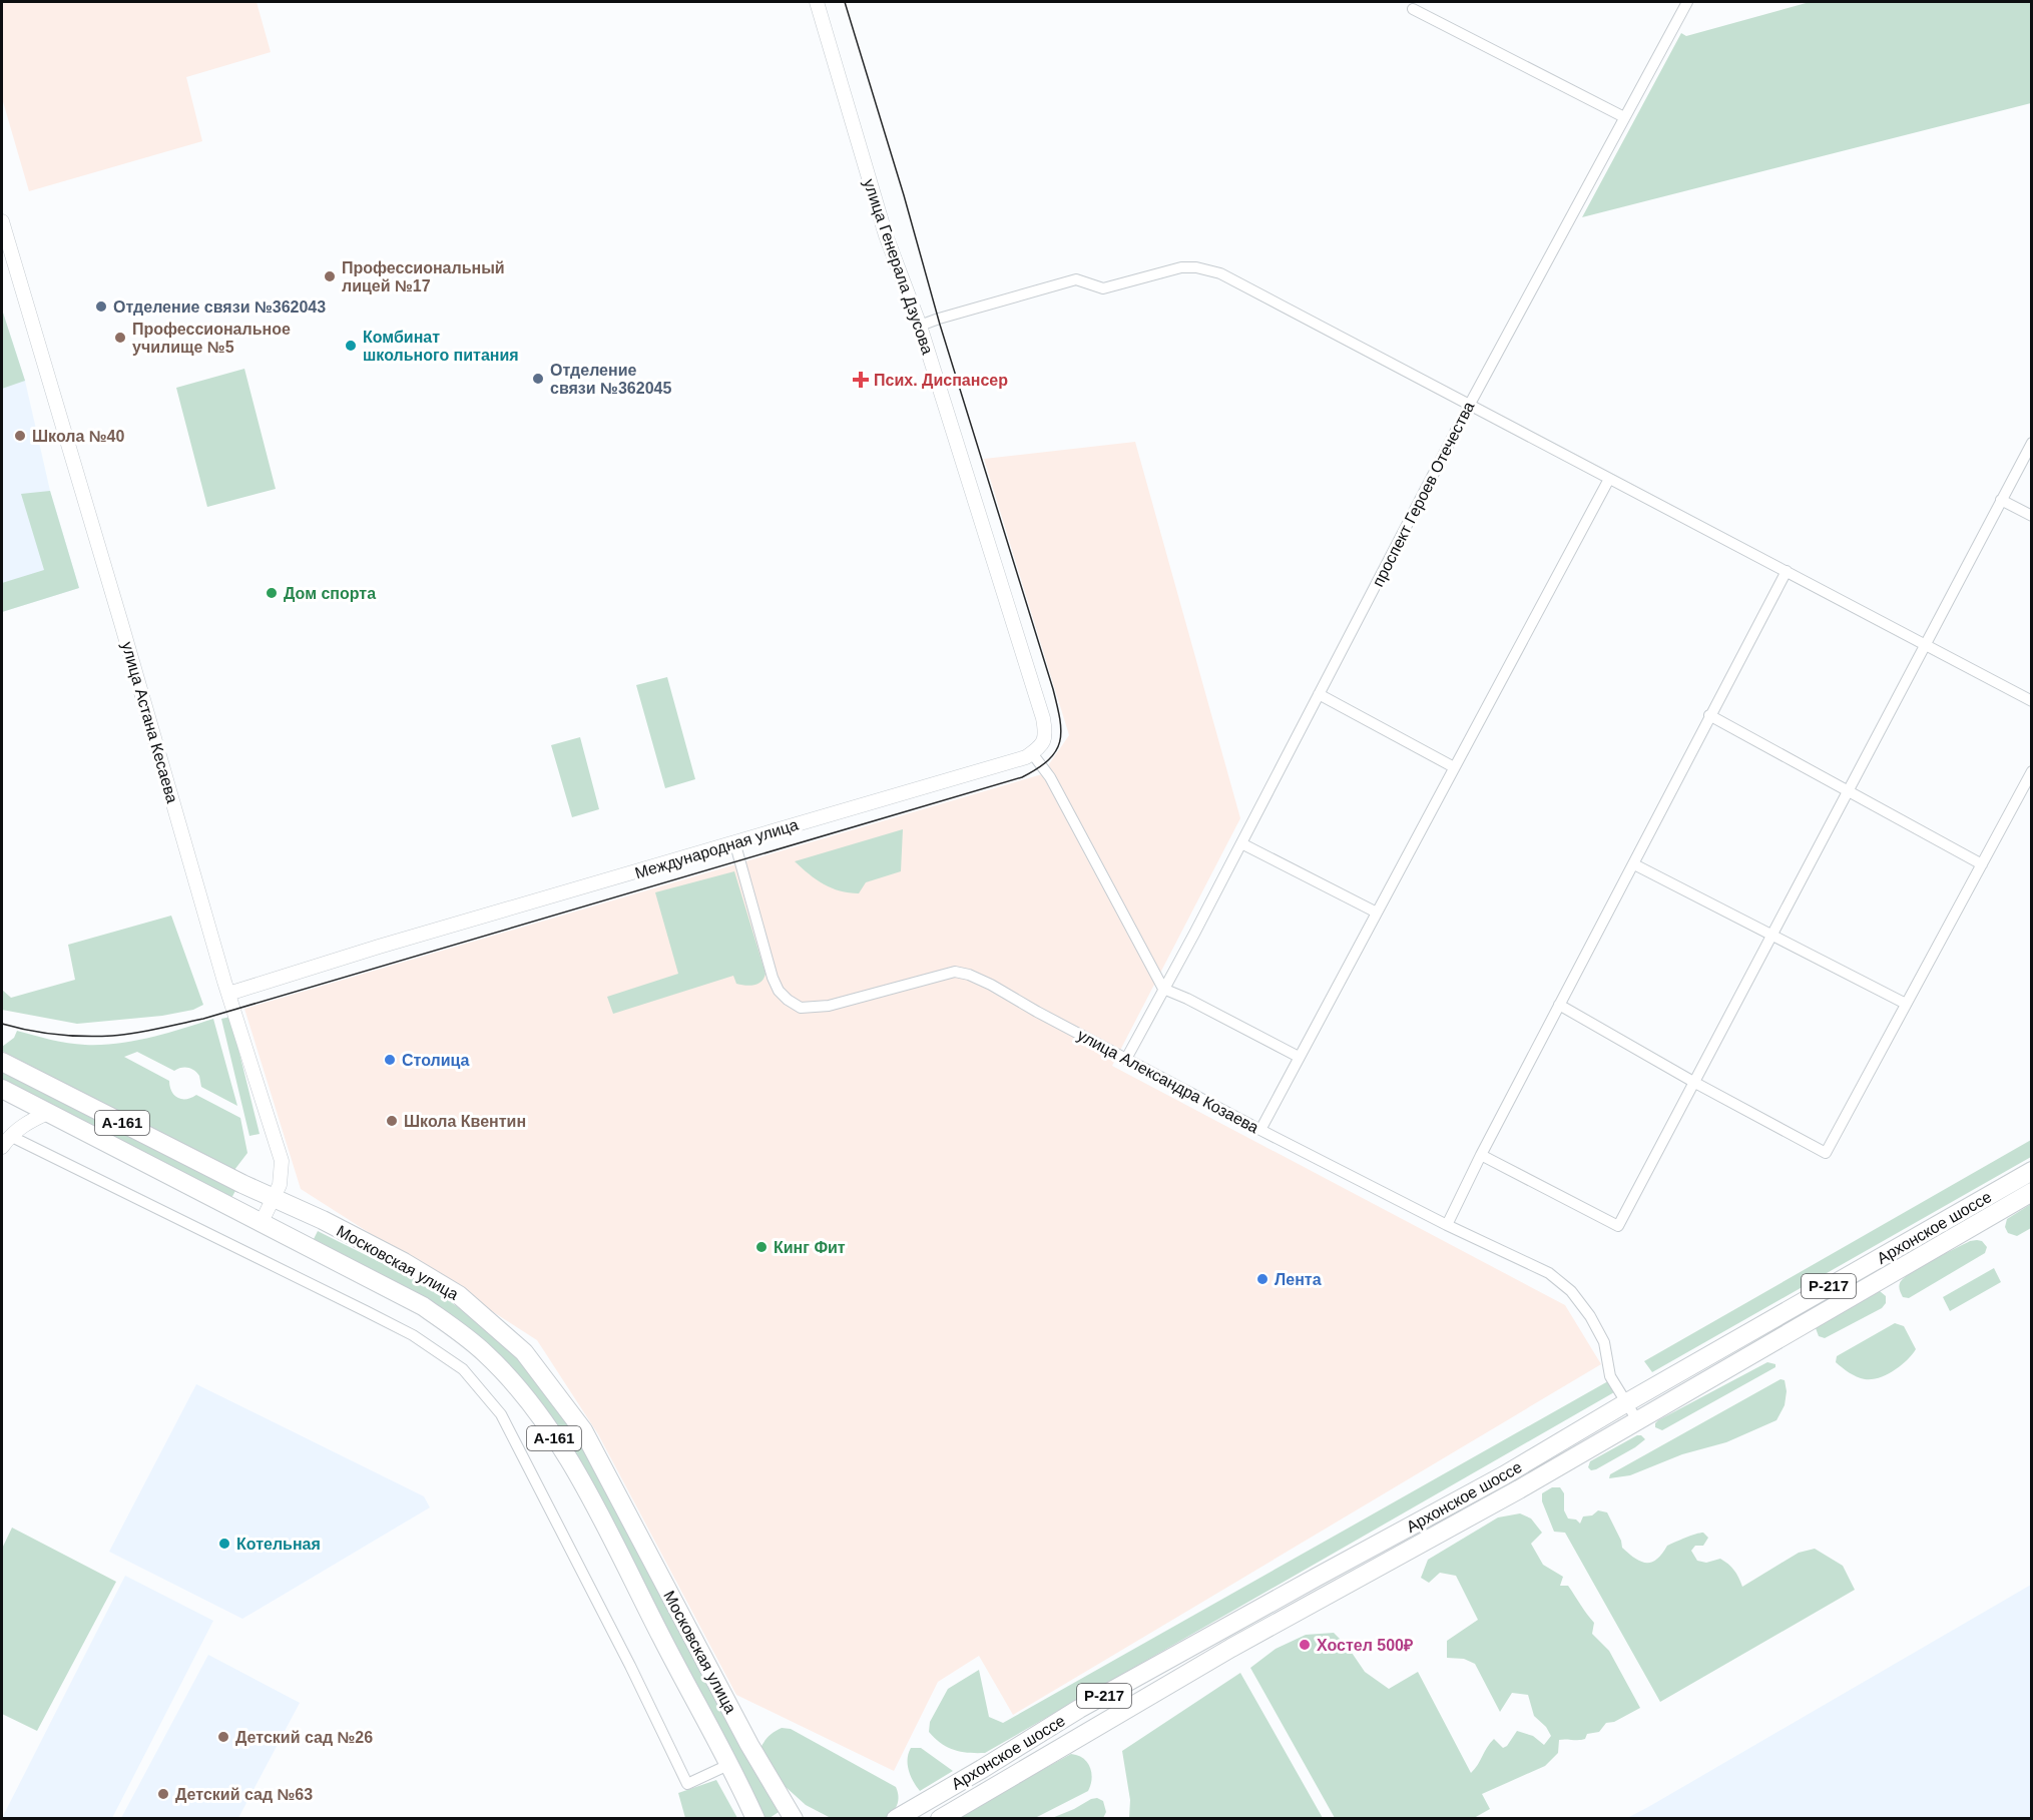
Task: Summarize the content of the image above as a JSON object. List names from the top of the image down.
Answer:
{
  "streets": {
    "highway": [
      "А-161",
      "Архонское шоссе",
      "Московская улица",
      "Р-217"
    ],
    "street": [
      "улица Генерала Дзусова",
      "проспект Героев Отечества",
      "улица Астана Кесаева",
      "Международная улица",
      "улица Александра Козаева"
    ]
  },
  "crossings": [
    ["улица Генерала Дзусова", "Международная улица"],
    ["проспект Героев Отечества", "улица Александра Козаева"],
    ["улица Астана Кесаева", "Международная улица"],
    ["улица Астана Кесаева", "Московская улица"],
    ["Международная улица", "улица Александра Козаева"],
    ["улица Александра Козаева", "Архонское шоссе"]
  ],
  "places": {
    "other": [
      "Профессиональный лицей №17",
      "Отделение связи №362043",
      "Профессиональное училище №5",
      "Комбинат школьного питания",
      "Отделение связи №362045",
      "Школа №40",
      "Дом спорта",
      "Столица",
      "Школа Квентин",
      "Кинг Фит",
      "Лента",
      "Котельная",
      "Хостел 500₽",
      "Детский сад №26",
      "Детский сад №63"
    ],
    "health": ["Псих. Диспансер"]
  }
}
